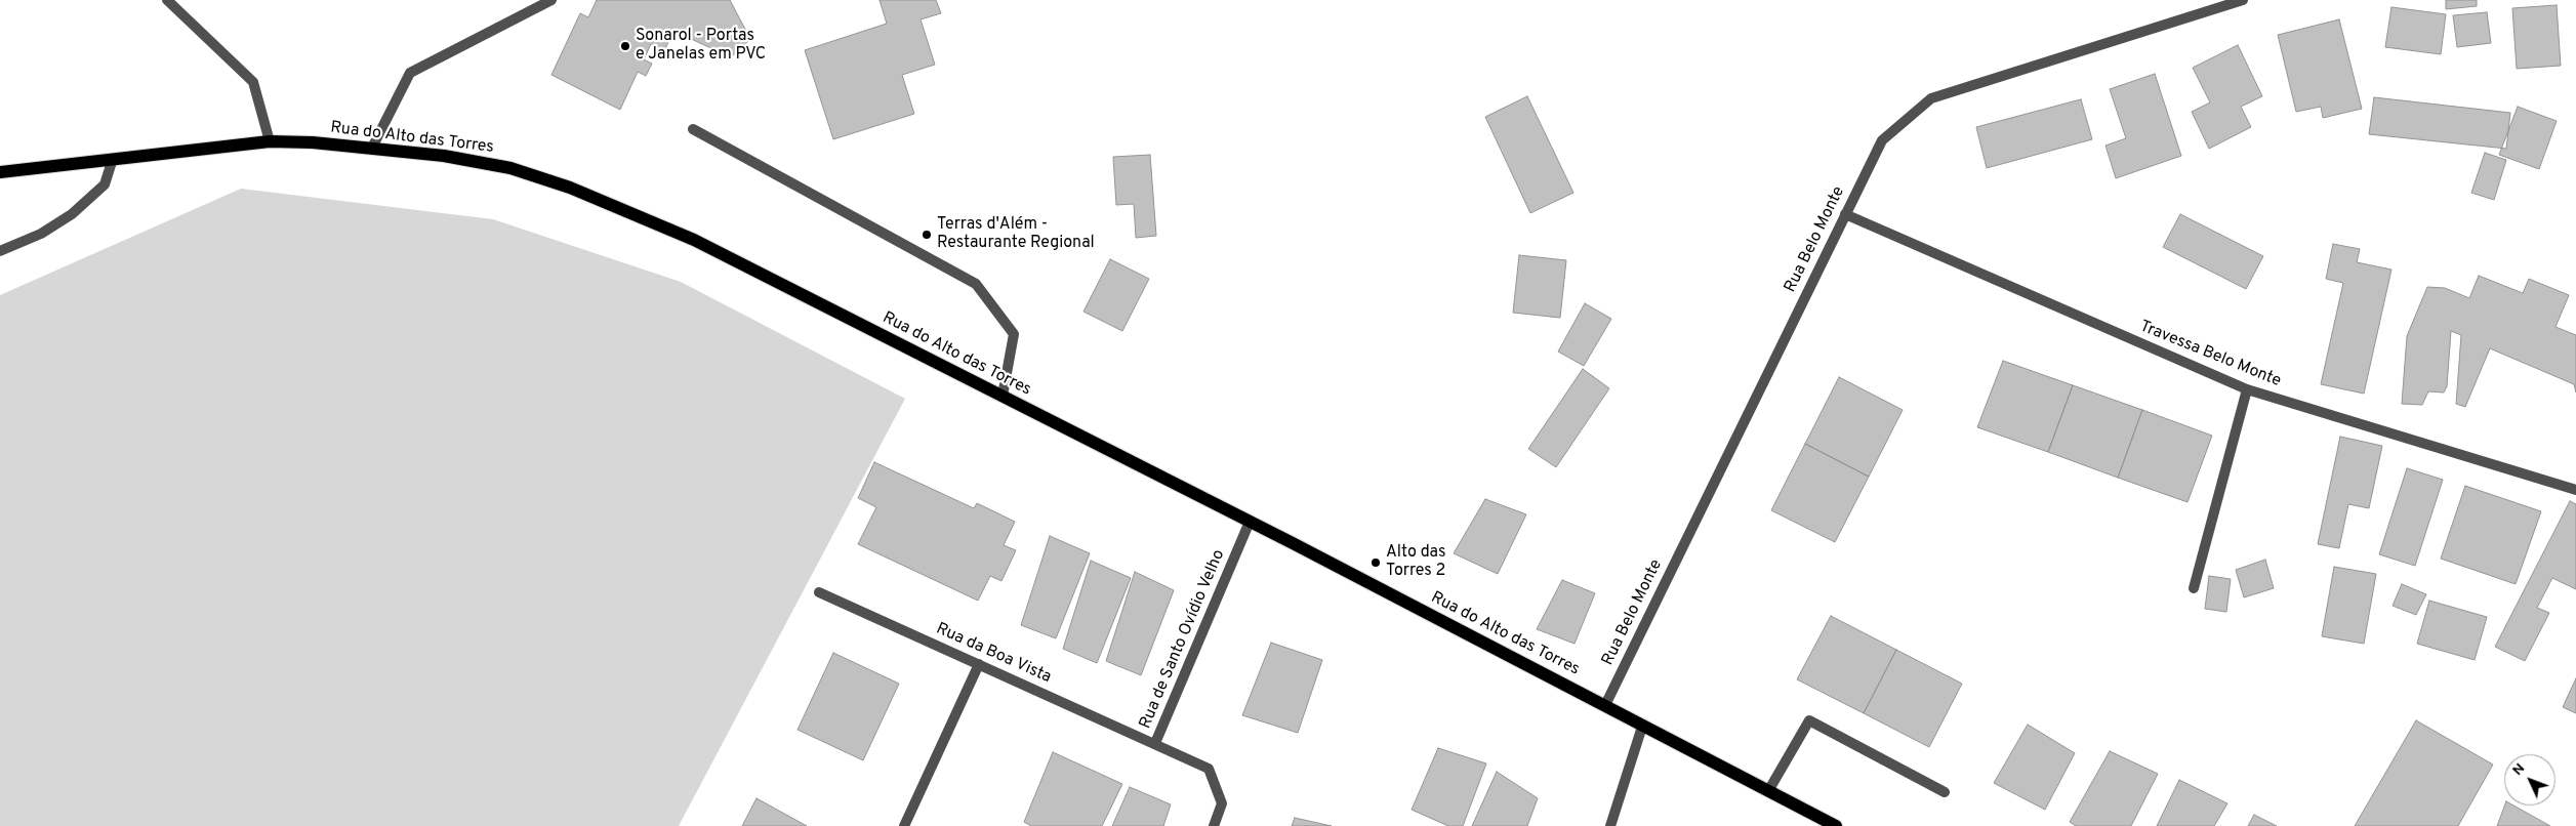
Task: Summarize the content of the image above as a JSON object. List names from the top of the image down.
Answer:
{
  "streets": {
    "main road": ["Rua do Alto das Torres"],
    "street": [
      "Rua Belo Monte",
      "Travessa Belo Monte",
      "Rua de Santo Ovídio Velho",
      "Rua da Boa Vista"
    ]
  },
  "crossings": [
    ["Rua do Alto das Torres", "Rua Belo Monte"],
    ["Rua do Alto das Torres", "Rua de Santo Ovídio Velho"],
    ["Rua Belo Monte", "Travessa Belo Monte"],
    ["Rua de Santo Ovídio Velho", "Rua da Boa Vista"]
  ],
  "places": ["Sonarol - Portas e Janelas em PVC", "Terras d'Além - Restaurante Regional", "Alto das Torres 2"],
  "north": "top left"
}
